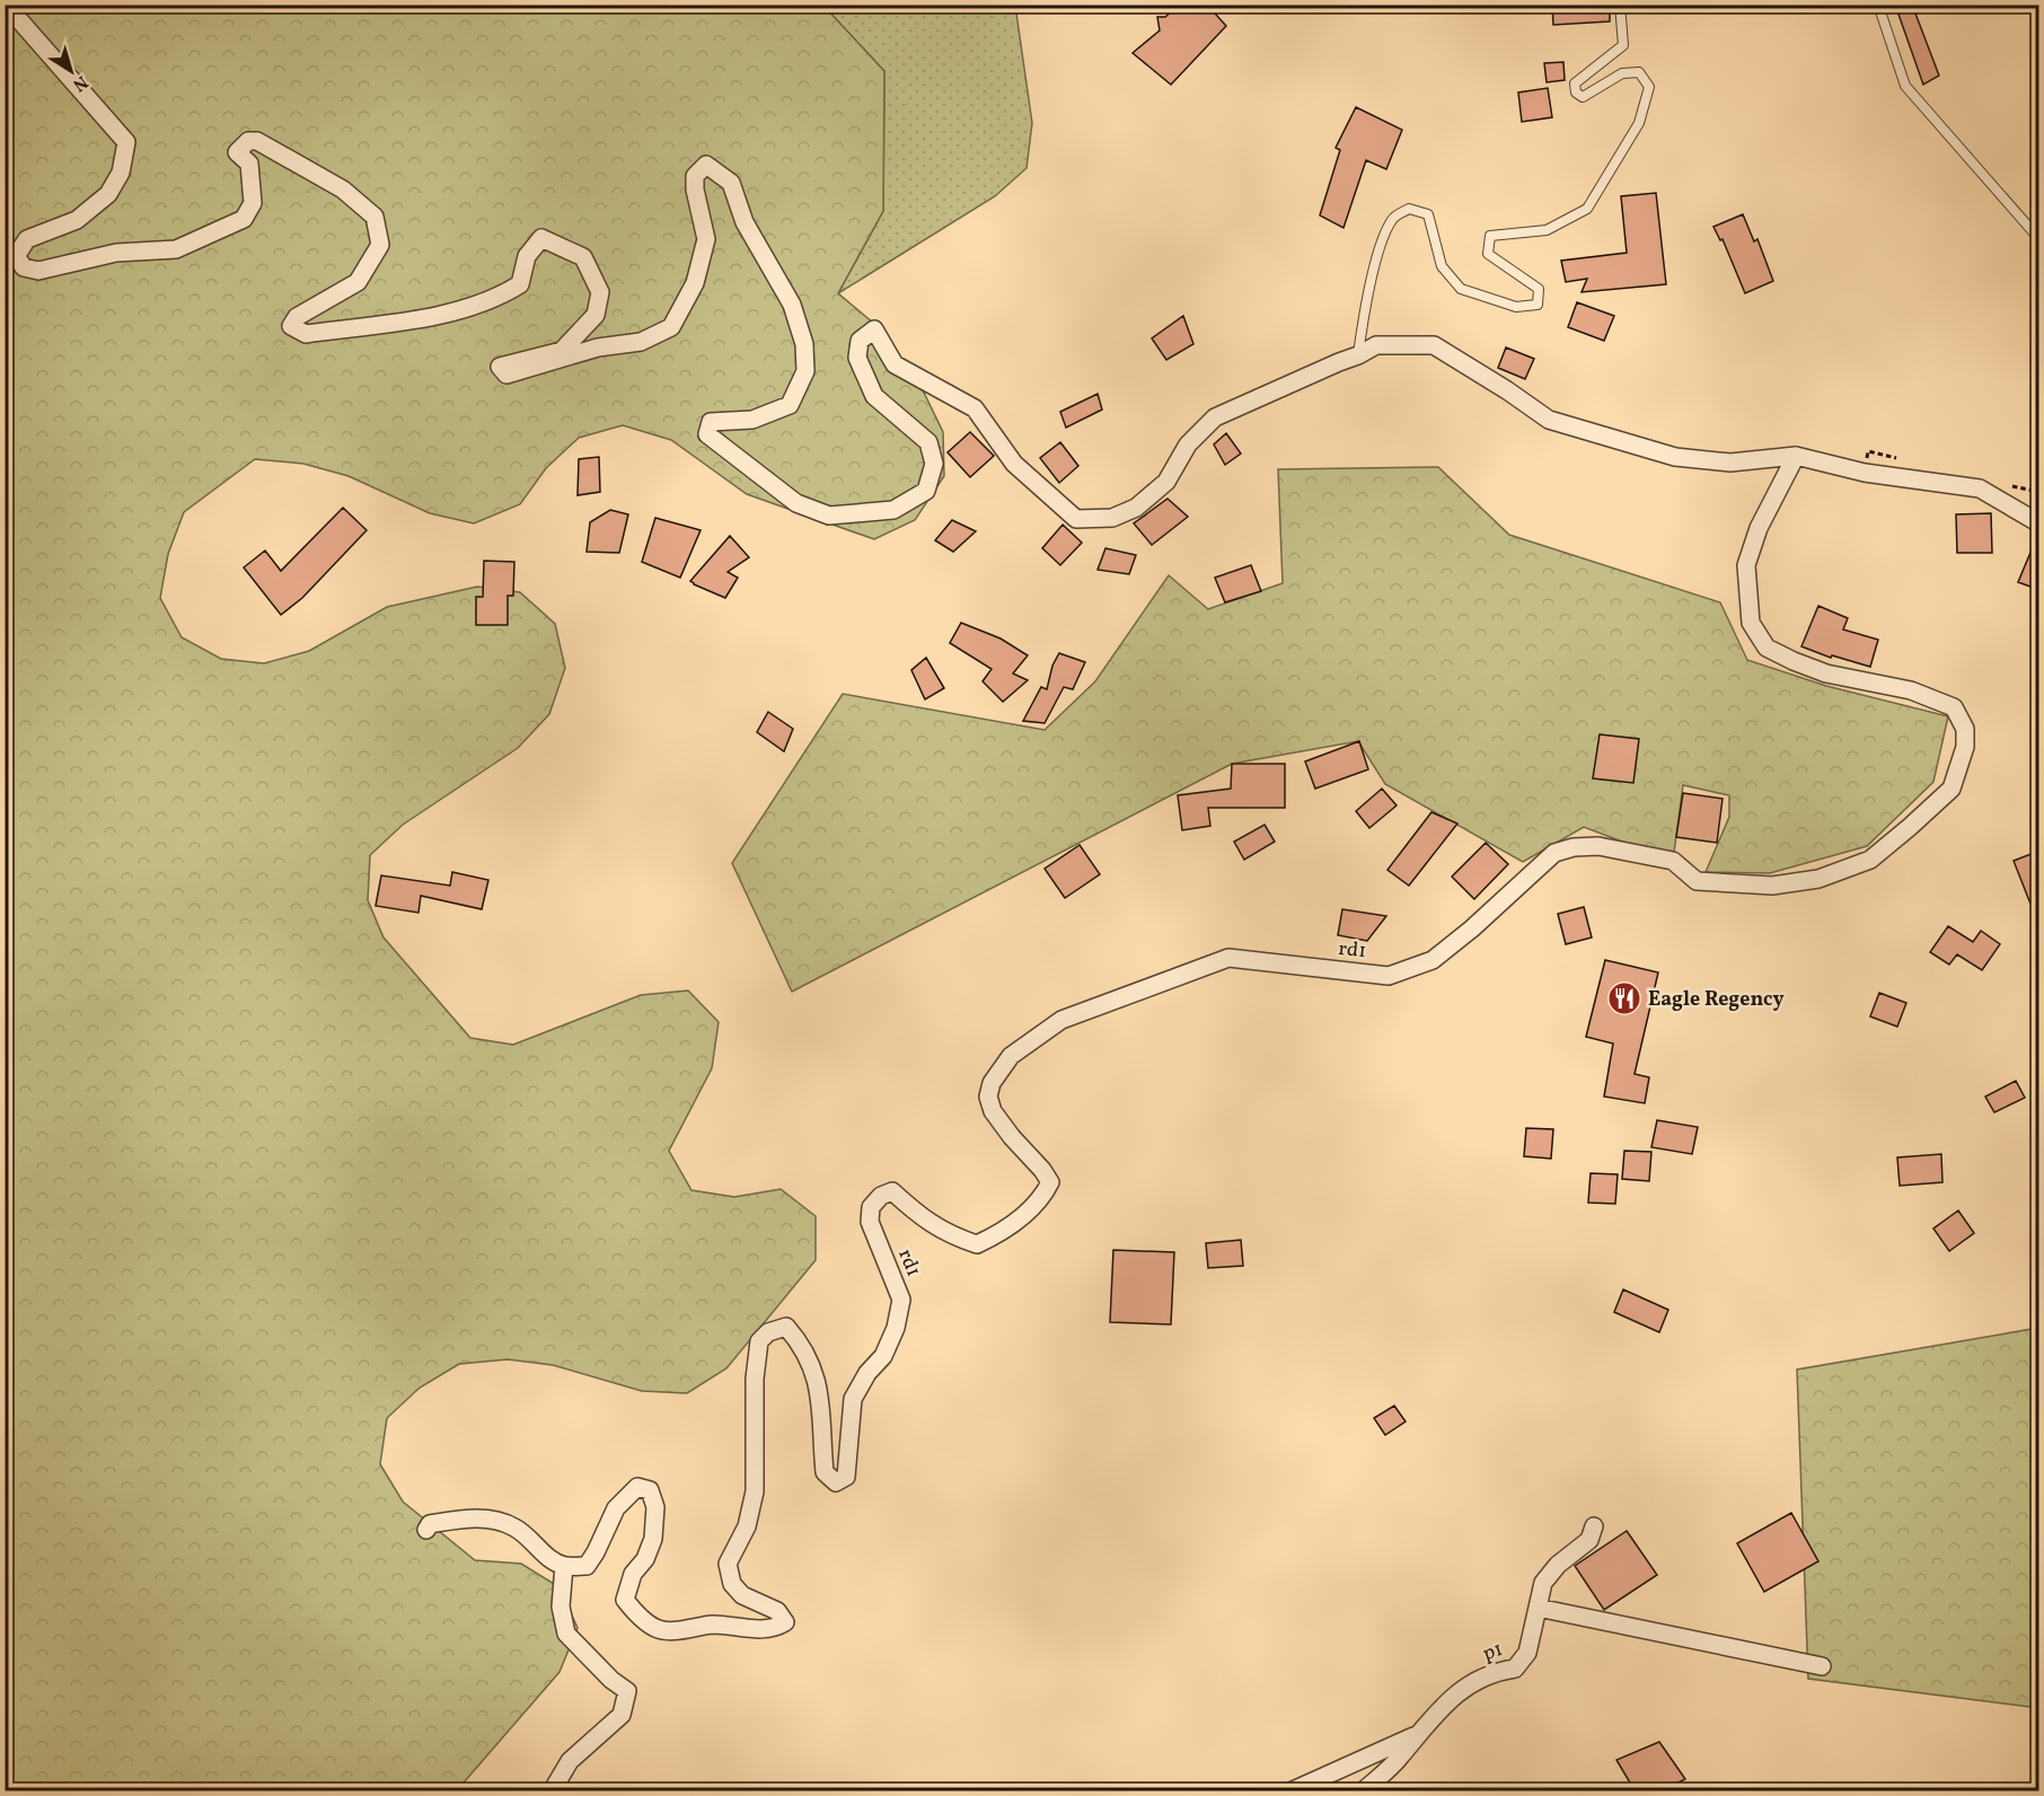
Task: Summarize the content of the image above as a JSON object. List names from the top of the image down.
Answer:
{
  "streets": {
    "street": ["rd1", "p1"]
  },
  "places": {
    "restaurant": ["Eagle Regency"]
  },
  "north": "bottom right"
}
